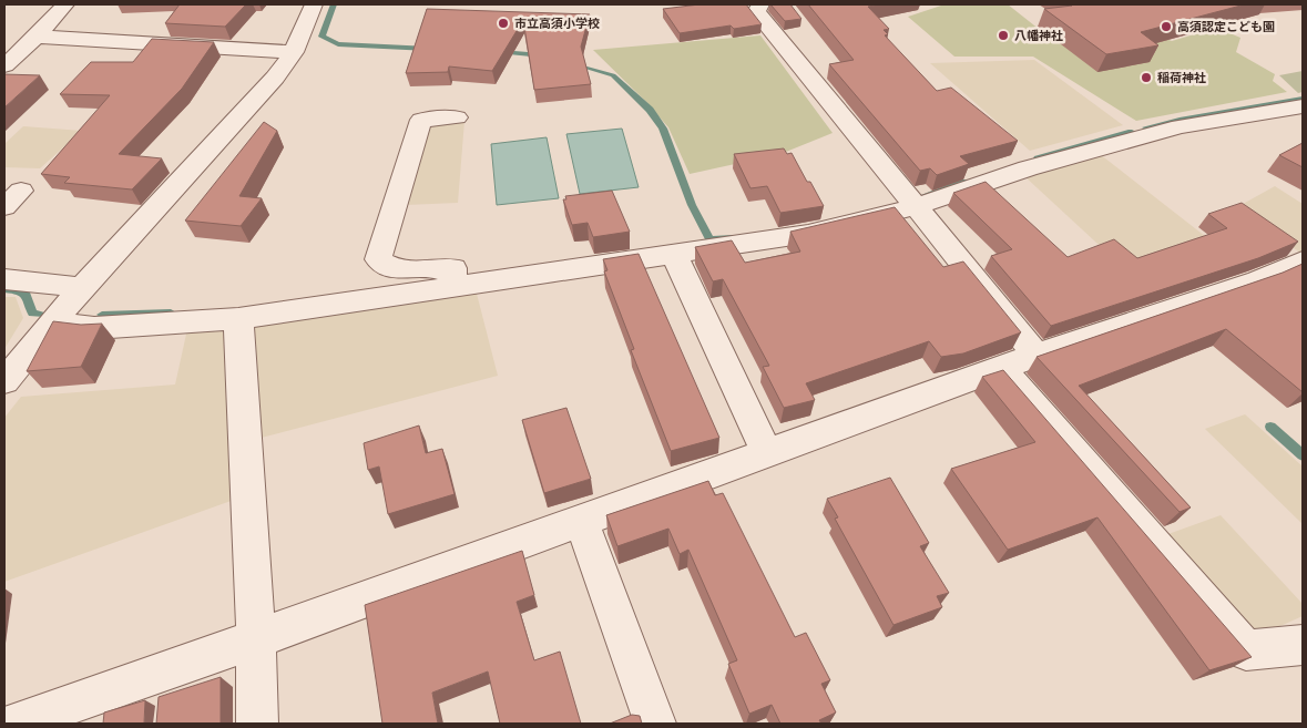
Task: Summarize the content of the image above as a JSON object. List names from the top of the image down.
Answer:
{
  "places": [
    "市立高須小学校",
    "高須認定こども園",
    "八幡神社",
    "稲荷神社"
  ]
}
